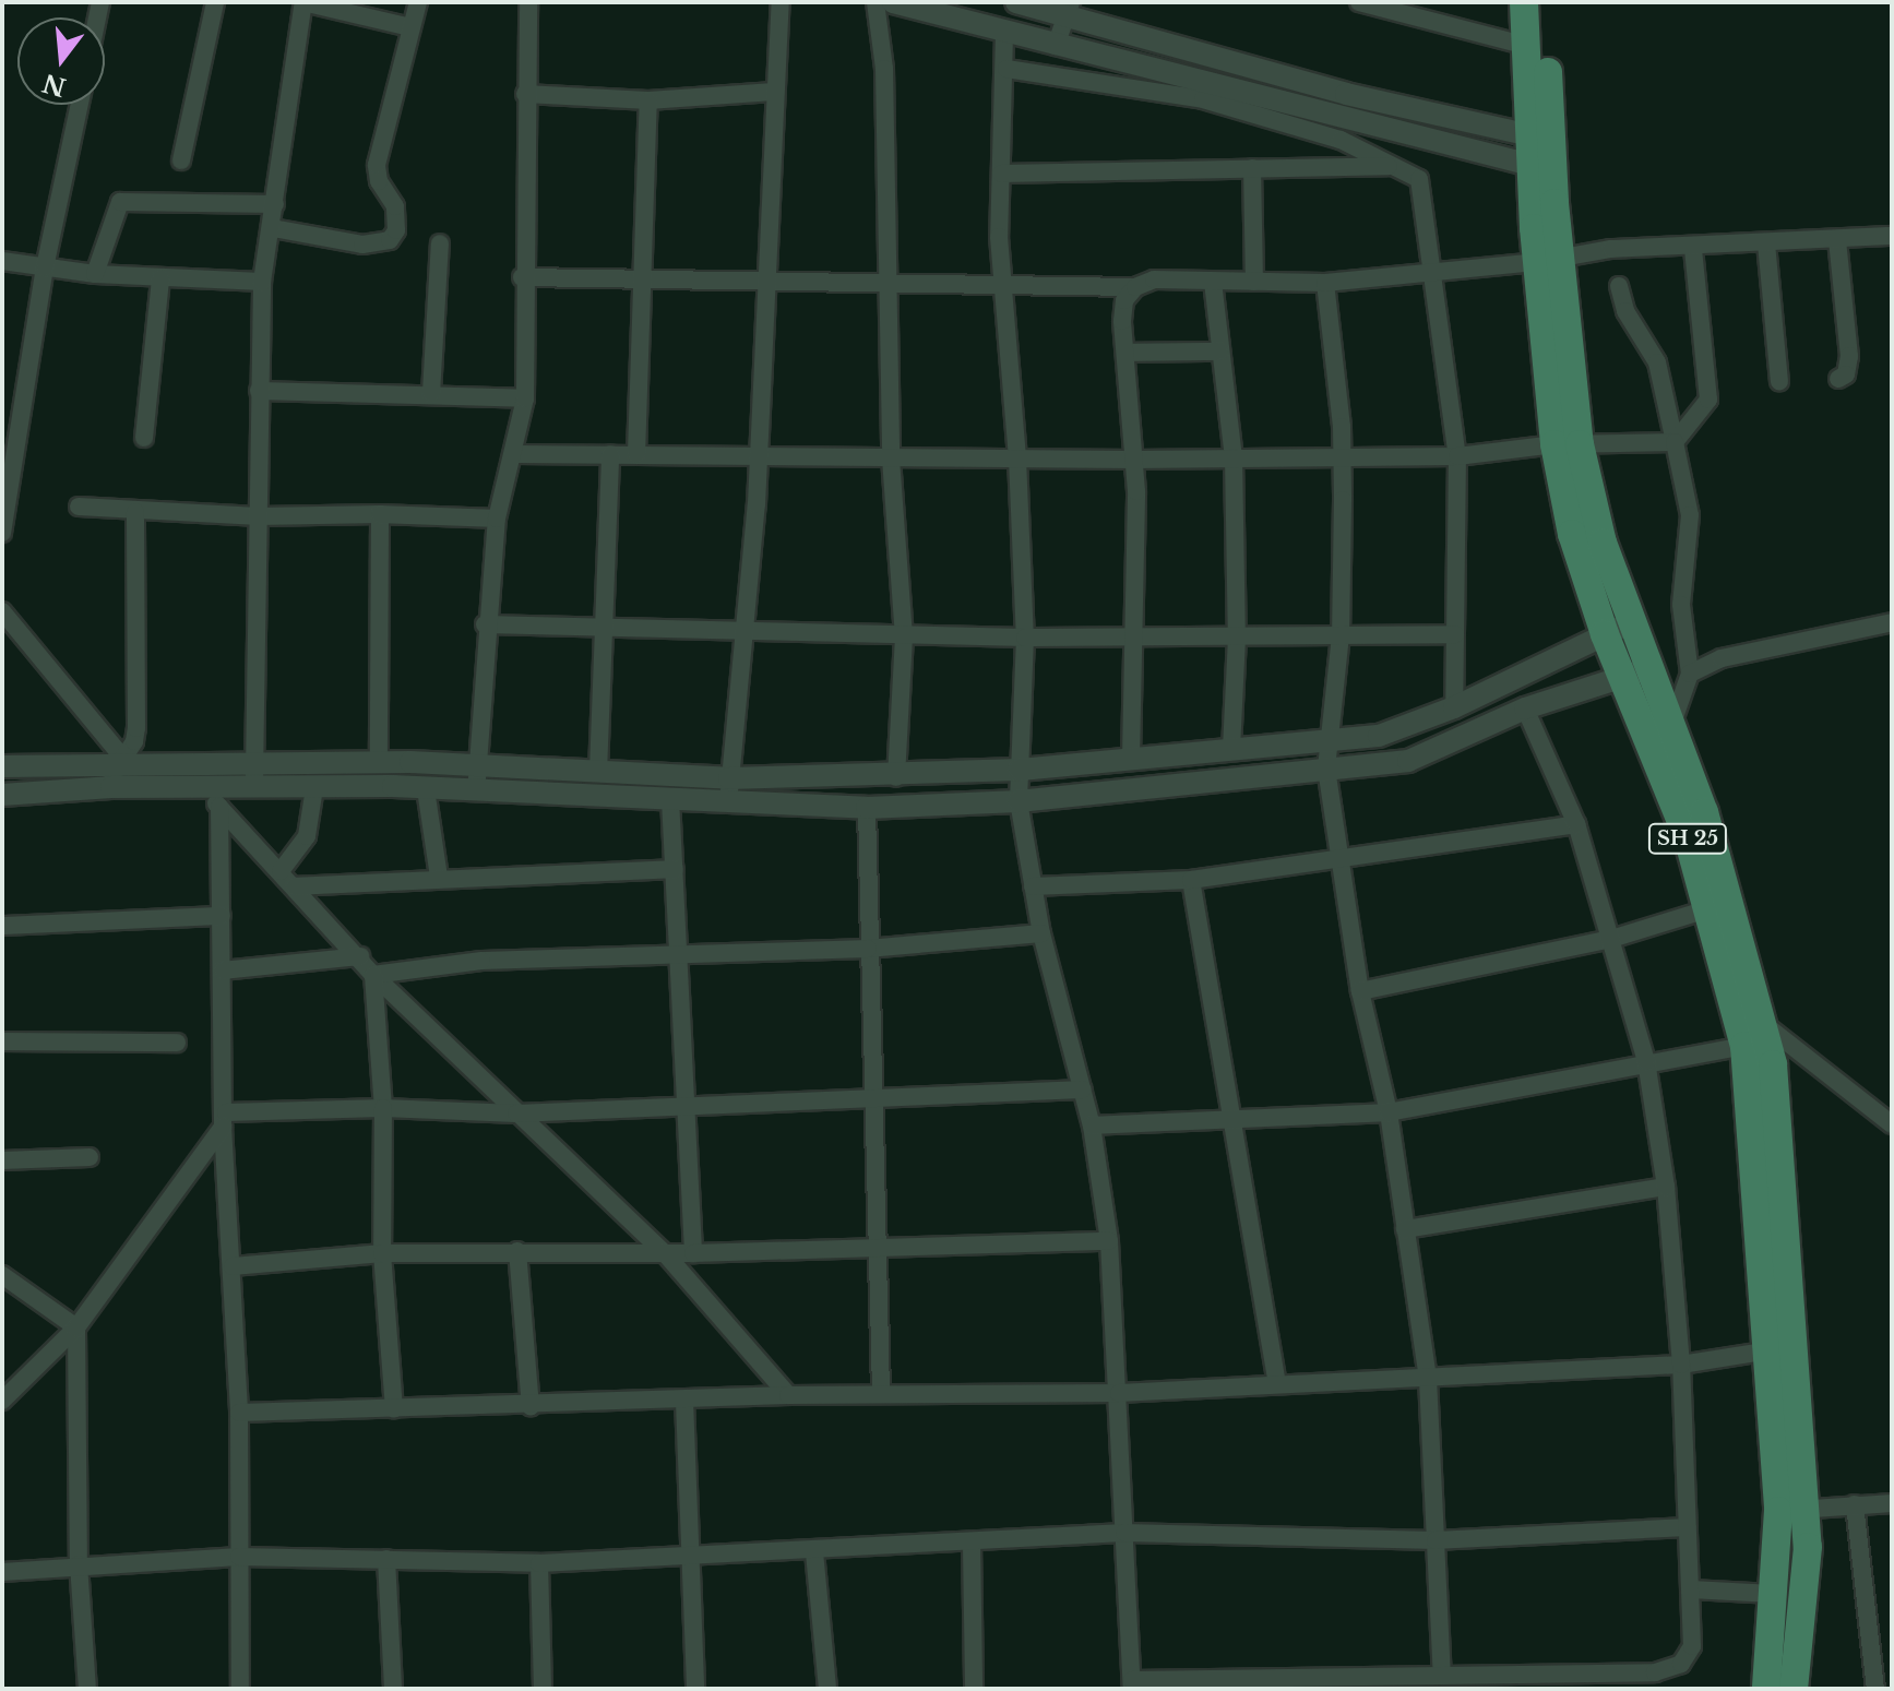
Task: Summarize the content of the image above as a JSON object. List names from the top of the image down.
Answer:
{
  "streets": {
    "main road": ["SH 25"]
  },
  "north": "bottom"
}
